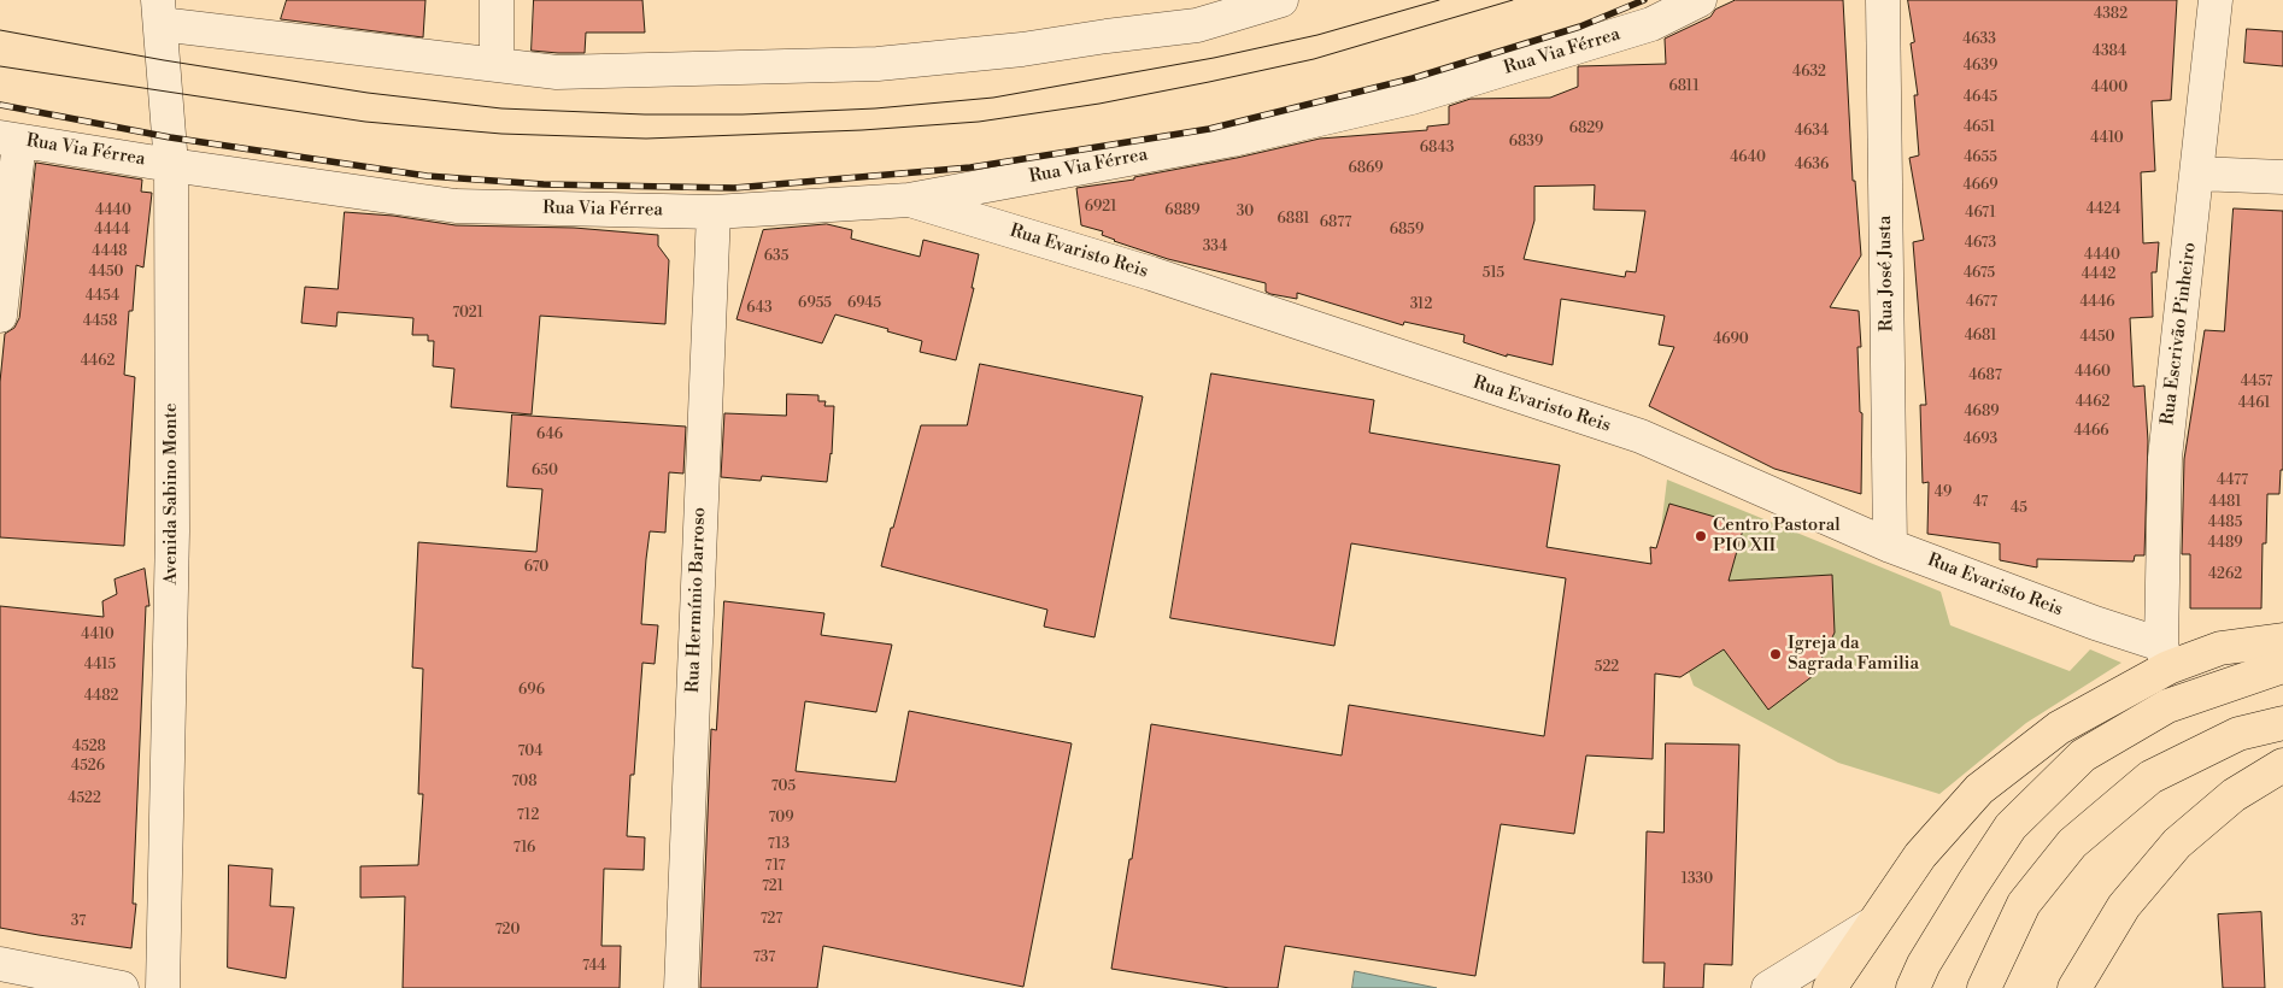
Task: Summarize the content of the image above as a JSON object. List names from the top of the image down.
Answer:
{
  "streets": {
    "street": [
      "Rua Via Férrea",
      "Rua Evaristo Reis",
      "Rua José Justa",
      "Rua Escrivão Pinheiro",
      "Avenida Sabino Monte",
      "Rua Hermínio Barroso"
    ]
  },
  "crossings": [
    ["Rua Via Férrea", "Rua Evaristo Reis"],
    ["Rua Via Férrea", "Avenida Sabino Monte"],
    ["Rua Via Férrea", "Rua Hermínio Barroso"],
    ["Rua Evaristo Reis", "Rua José Justa"],
    ["Rua Evaristo Reis", "Rua Escrivão Pinheiro"]
  ],
  "places": ["Centro Pastoral PIO XII", "Igreja da Sagrada Familia"],
  "house_numbers": [
    "4382",
    "4633",
    "4384",
    "4639",
    "4632",
    "6811",
    "4400",
    "4645",
    "4651",
    "6829",
    "4634",
    "4410",
    "6839",
    "6843",
    "4640",
    "4655",
    "4636",
    "6869",
    "4669",
    "6921",
    "4424",
    "4440",
    "6889",
    "30",
    "4671",
    "6881",
    "6877",
    "4444",
    "6859",
    "4673",
    "334",
    "4448",
    "4440",
    "635",
    "4450",
    "515",
    "4675",
    "4442",
    "4454",
    "4677",
    "4446",
    "6955",
    "6945",
    "312",
    "643",
    "7021",
    "4458",
    "4681",
    "4450",
    "4690",
    "4462",
    "4460",
    "4687",
    "4457",
    "4462",
    "4461",
    "4689",
    "4466",
    "646",
    "4693",
    "650",
    "4477",
    "49",
    "47",
    "4481",
    "45",
    "4485",
    "4489",
    "670",
    "4262",
    "4410",
    "4415",
    "522",
    "696",
    "4482",
    "4528",
    "704",
    "4526",
    "708",
    "705",
    "4522",
    "712",
    "709",
    "713",
    "716",
    "717",
    "1330",
    "721",
    "727",
    "37",
    "720",
    "737",
    "744"
  ]
}
